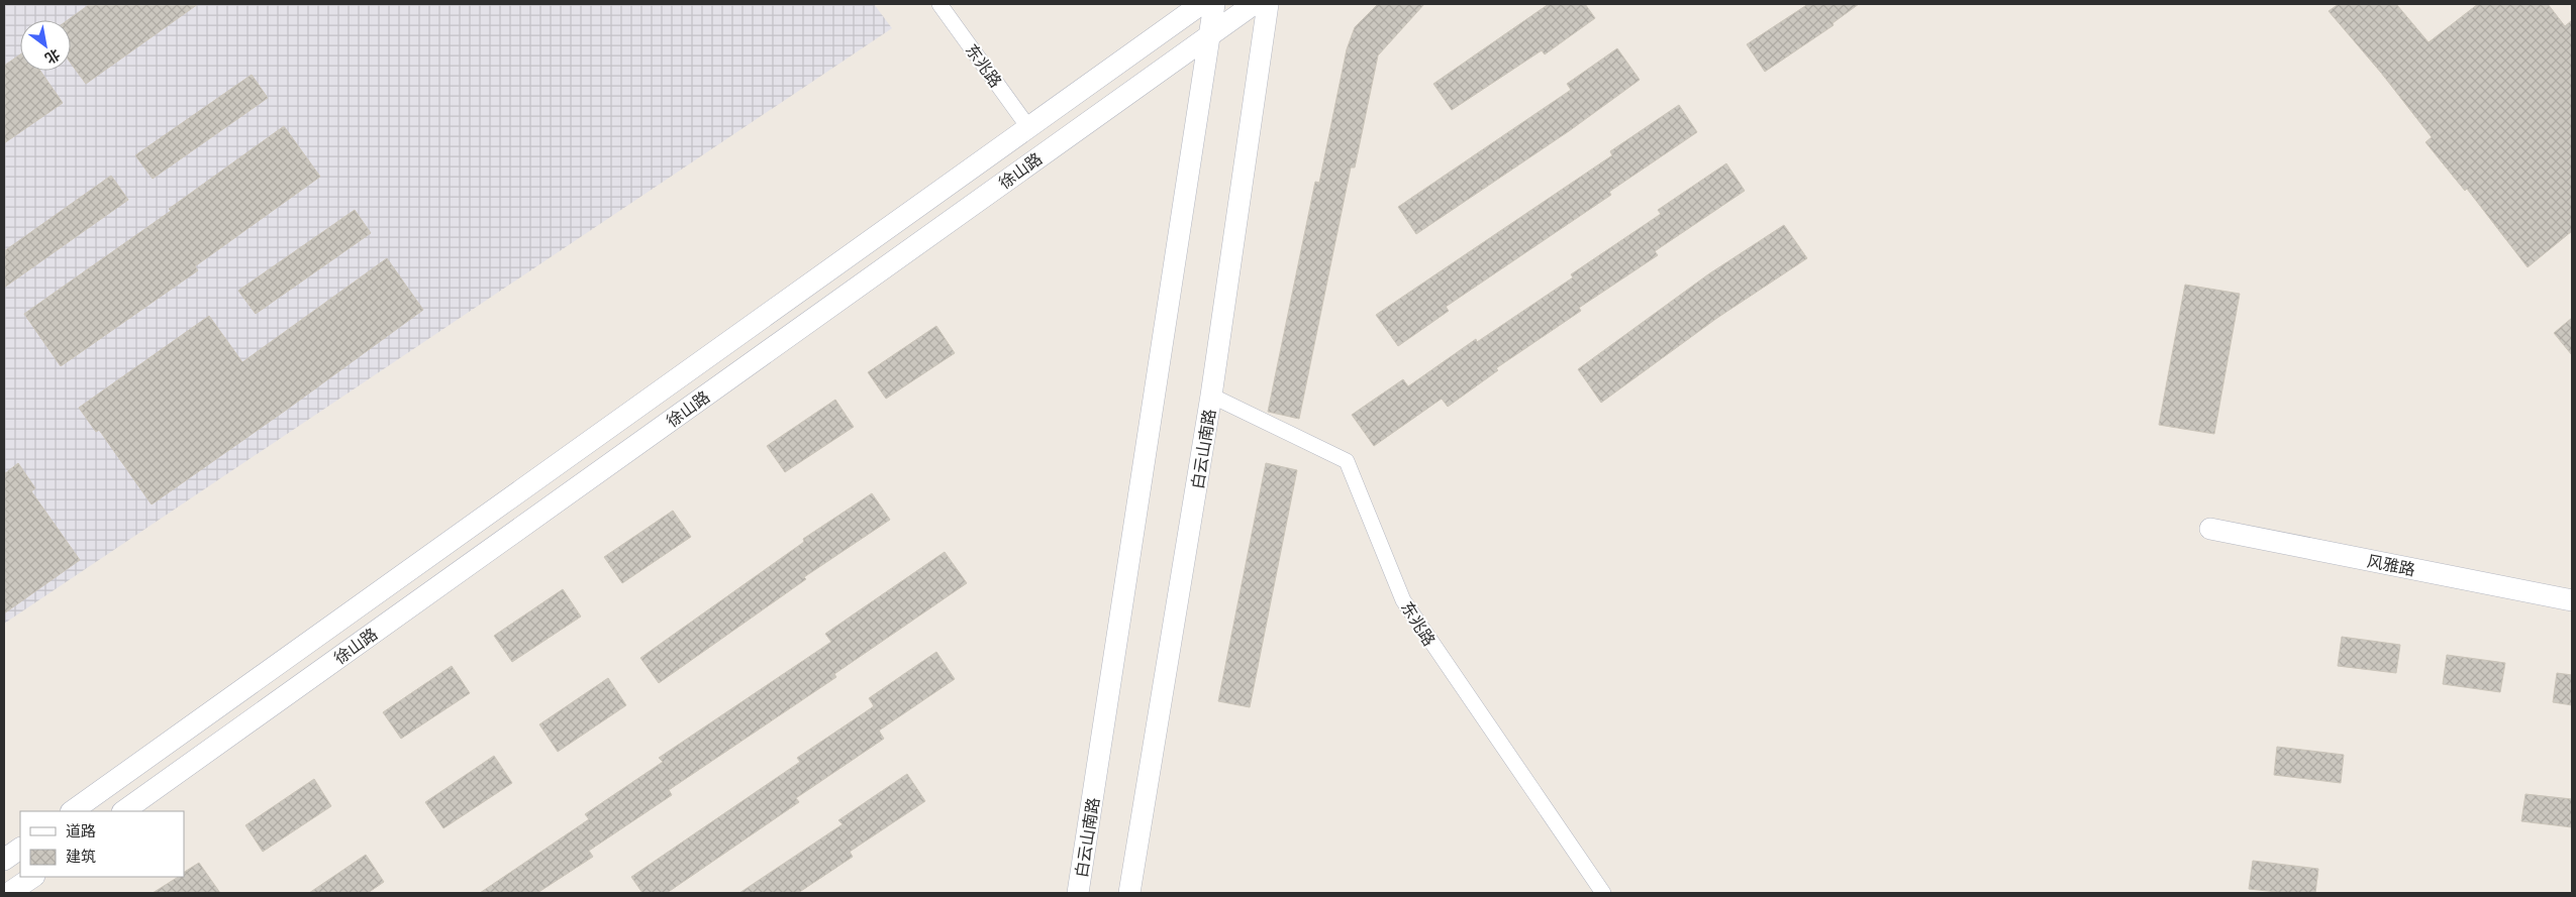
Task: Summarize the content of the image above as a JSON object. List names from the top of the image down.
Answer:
{
  "streets": {
    "main road": ["徐山路", "白云山南路", "风雅路"],
    "street": ["东兆路"]
  },
  "crossings": [
    ["东兆路", "徐山路"],
    ["东兆路", "白云山南路"],
    ["徐山路", "白云山南路"]
  ],
  "legend": ["道路", "建筑"],
  "north": "bottom right"
}
